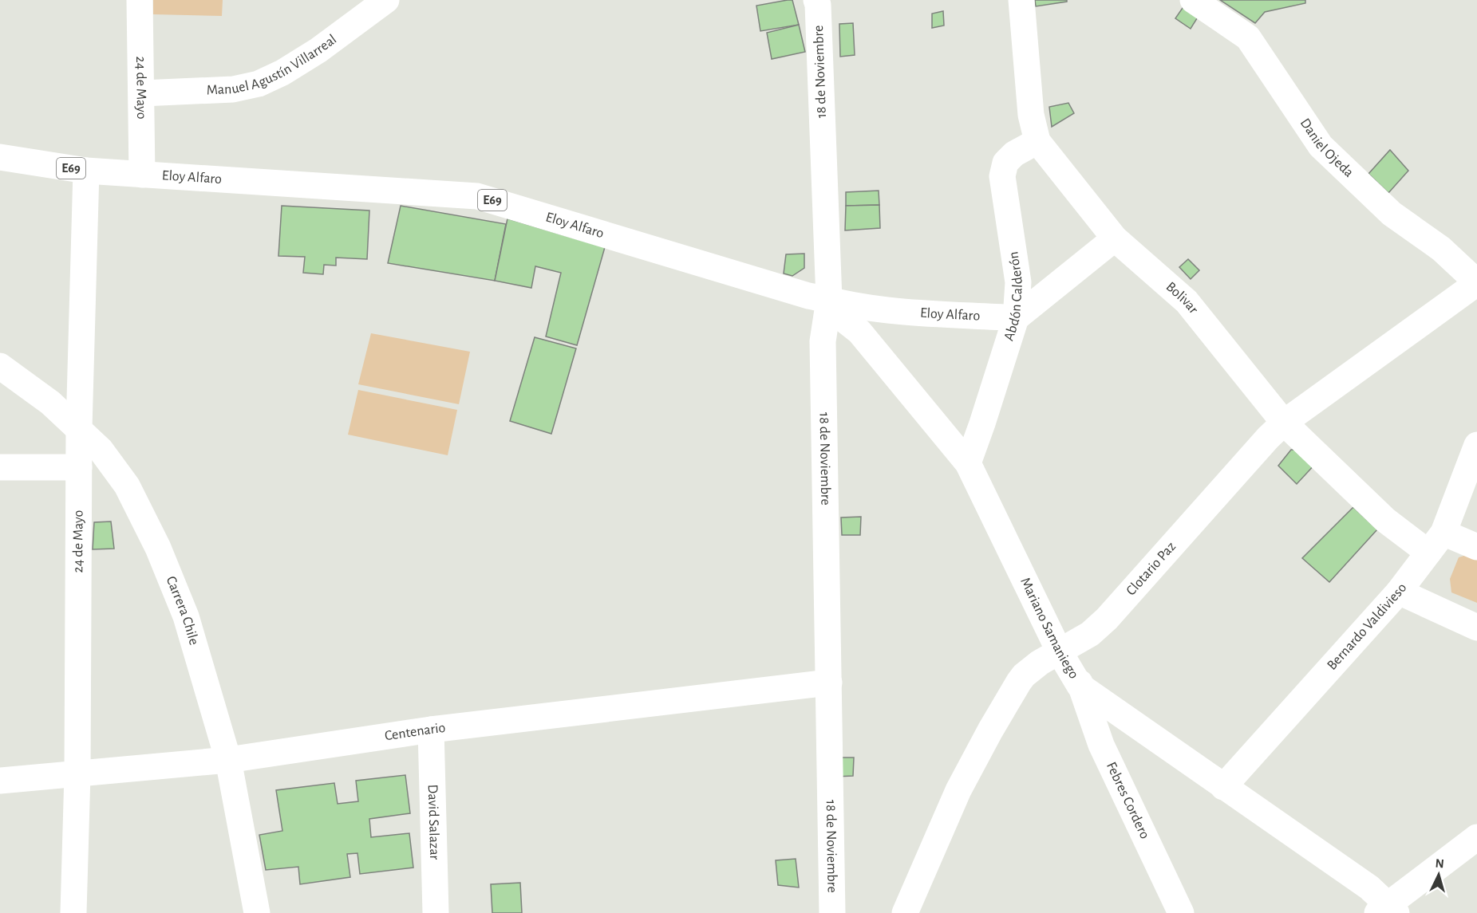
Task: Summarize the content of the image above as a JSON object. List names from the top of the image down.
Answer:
{
  "streets": {
    "street": [
      "Manuel Agustín Villarreal",
      "18 de Noviembre",
      "24 de Mayo",
      "Daniel Ojeda",
      "E69",
      "Eloy Alfaro",
      "Abdón Calderón",
      "Bolivar",
      "Clotario Paz",
      "Carrera Chile",
      "Bernardo Valdivieso",
      "Mariano Samaniego",
      "Centenario",
      "Febres Cordero",
      "David Salazar"
    ]
  },
  "crossings": [
    ["Manuel Agustín Villarreal", "24 de Mayo"],
    ["18 de Noviembre", "Eloy Alfaro"],
    ["18 de Noviembre", "Mariano Samaniego"],
    ["18 de Noviembre", "Centenario"],
    ["24 de Mayo", "Eloy Alfaro"],
    ["24 de Mayo", "Carrera Chile"],
    ["24 de Mayo", "Centenario"],
    ["Daniel Ojeda", "Clotario Paz"],
    ["Eloy Alfaro", "Abdón Calderón"],
    ["Eloy Alfaro", "Mariano Samaniego"],
    ["Abdón Calderón", "Bolivar"],
    ["Abdón Calderón", "Mariano Samaniego"],
    ["Bolivar", "Clotario Paz"],
    ["Bolivar", "Bernardo Valdivieso"],
    ["Clotario Paz", "Mariano Samaniego"],
    ["Carrera Chile", "Centenario"],
    ["Bernardo Valdivieso", "Mariano Samaniego"],
    ["Mariano Samaniego", "Febres Cordero"],
    ["Centenario", "David Salazar"]
  ],
  "north": "top"
}
